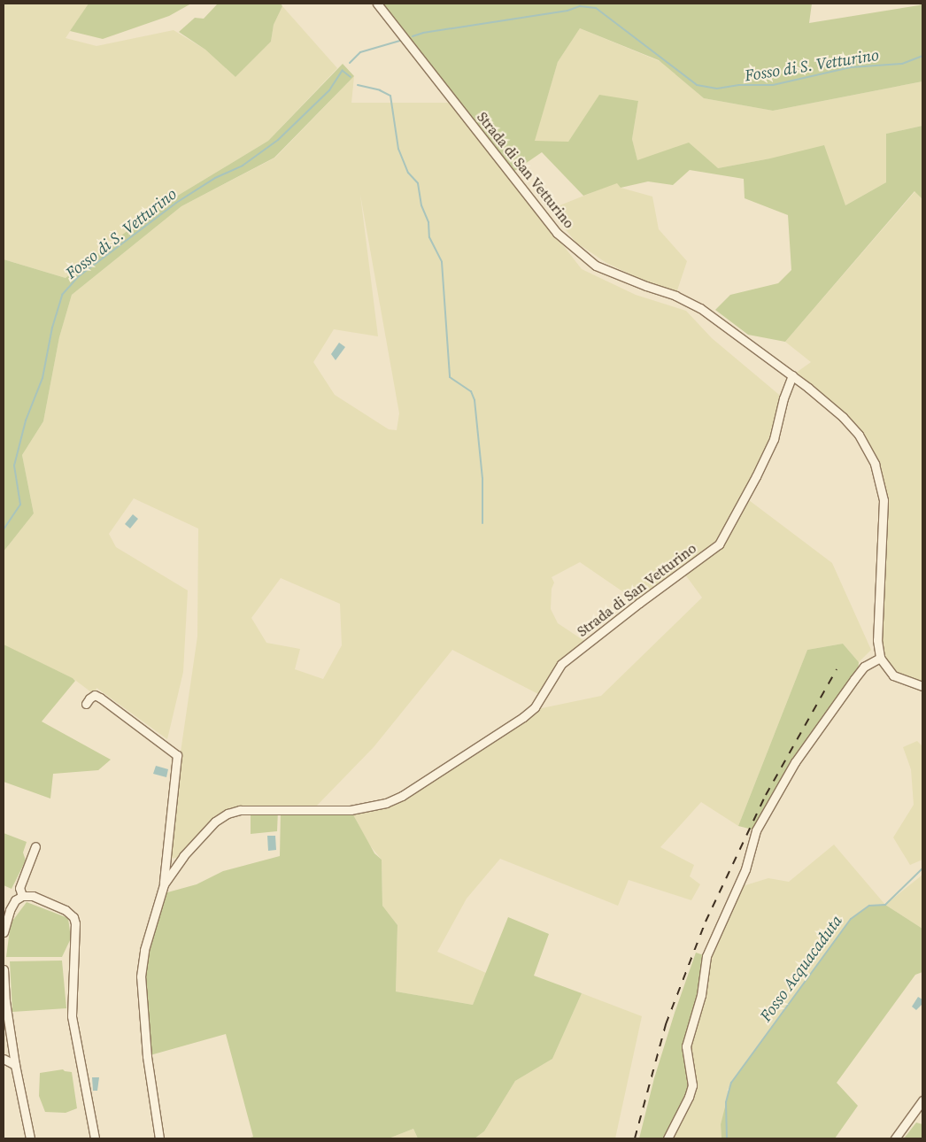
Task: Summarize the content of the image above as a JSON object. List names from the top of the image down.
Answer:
{
  "streets": {
    "street": ["Strada di San Vetturino"]
  },
  "water": ["Fosso di S. Vetturino", "Fosso Acquacaduta"]
}
